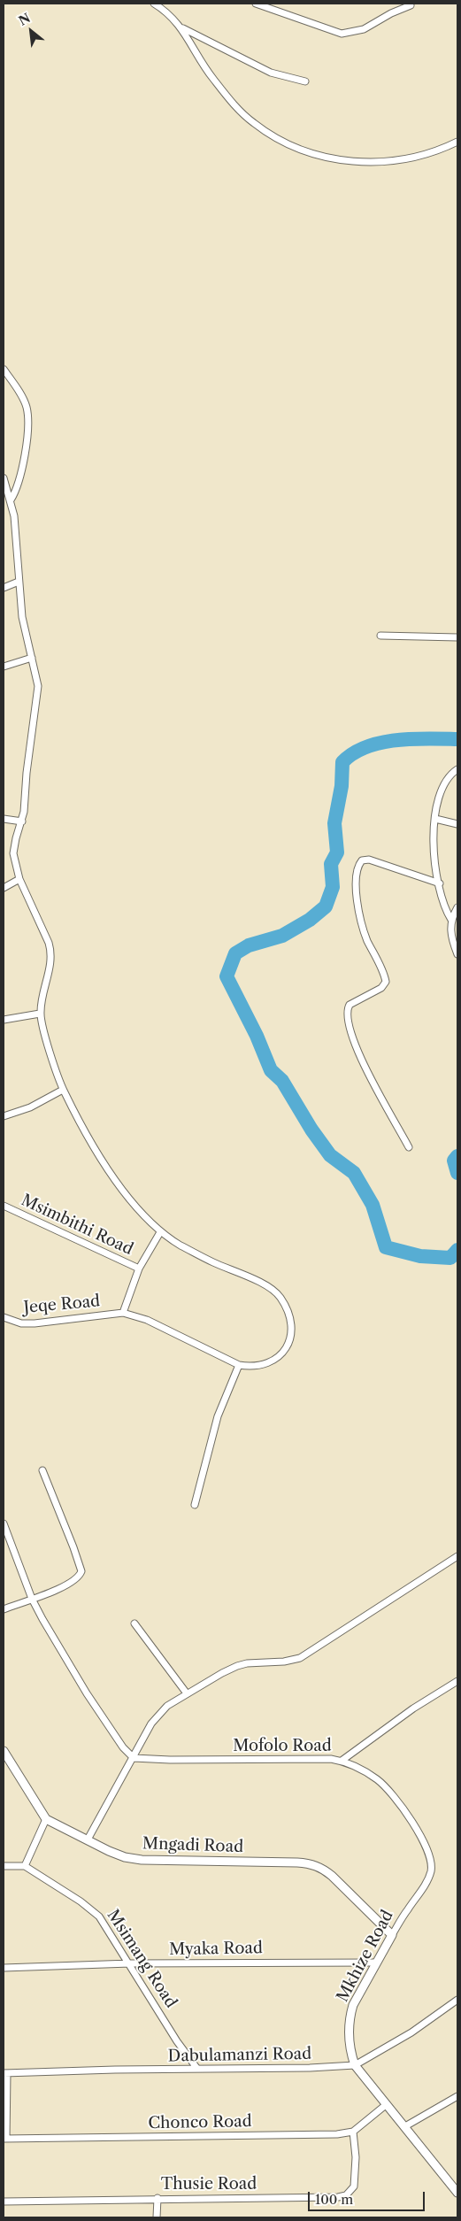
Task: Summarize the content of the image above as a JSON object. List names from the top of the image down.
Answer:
{
  "streets": {
    "street": [
      "Msimbithi Road",
      "Jeqe Road",
      "Mofolo Road",
      "Mngadi Road",
      "Myaka Road",
      "Mkhize Road",
      "Msimang Road",
      "Dabulamanzi Road",
      "Chonco Road",
      "Thusie Road"
    ]
  },
  "crossings": [
    ["Mofolo Road", "Mkhize Road"],
    ["Mngadi Road", "Mkhize Road"],
    ["Myaka Road", "Mkhize Road"],
    ["Myaka Road", "Msimang Road"],
    ["Mkhize Road", "Dabulamanzi Road"],
    ["Msimang Road", "Dabulamanzi Road"],
    ["Chonco Road", "Thusie Road"]
  ],
  "scale_bar": "100 m",
  "north": "top left"
}
